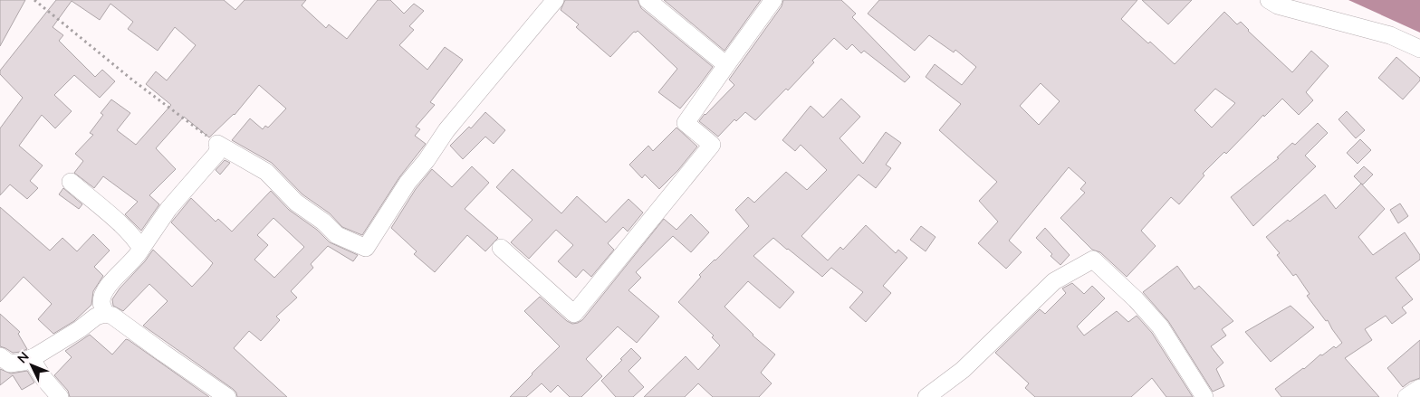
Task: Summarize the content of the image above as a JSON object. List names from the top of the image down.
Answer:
{
  "north": "top left"
}
